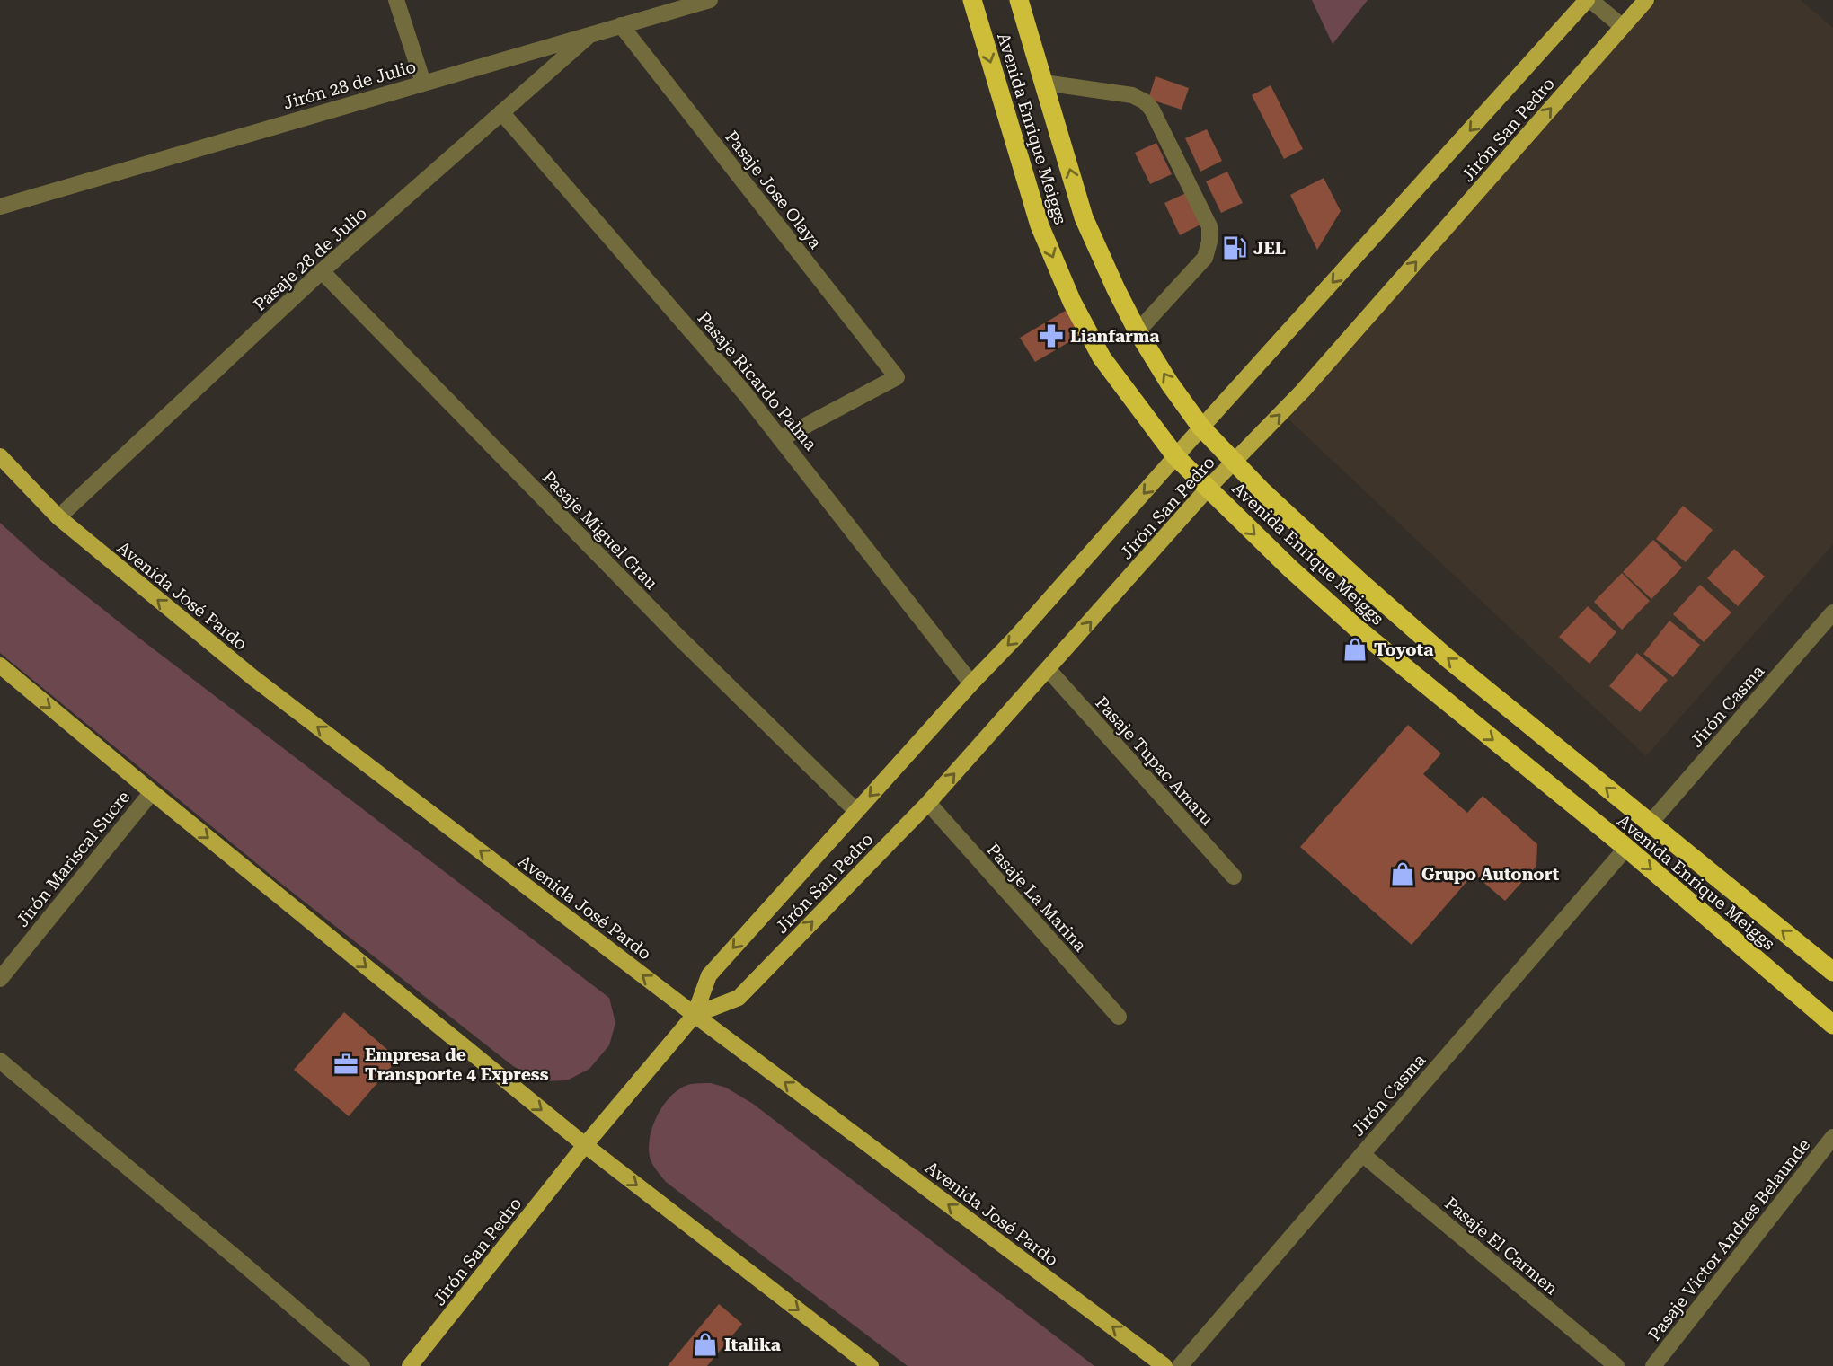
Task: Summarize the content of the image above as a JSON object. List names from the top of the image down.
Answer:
{
  "streets": {
    "highway": ["Avenida Enrique Meiggs"],
    "main road": ["Jirón San Pedro", "Avenida José Pardo"],
    "street": [
      "Jirón 28 de Julio",
      "Pasaje Jose Olaya",
      "Pasaje 28 de Julio",
      "Pasaje Ricardo Palma",
      "Pasaje Miguel Grau",
      "Jirón Casma",
      "Pasaje Tupac Amaru",
      "Jirón Mariscal Sucre",
      "Pasaje La Marina",
      "Pasaje Victor Andres Belaunde",
      "Pasaje El Carmen"
    ]
  },
  "crossings": [
    ["Jirón 28 de Julio", "Pasaje Jose Olaya"],
    ["Jirón 28 de Julio", "Pasaje 28 de Julio"],
    ["Avenida Enrique Meiggs", "Jirón San Pedro"],
    ["Avenida Enrique Meiggs", "Jirón Casma"],
    ["Jirón San Pedro", "Pasaje Ricardo Palma"],
    ["Jirón San Pedro", "Pasaje Miguel Grau"],
    ["Jirón San Pedro", "Avenida José Pardo"],
    ["Jirón San Pedro", "Pasaje Tupac Amaru"],
    ["Jirón San Pedro", "Pasaje La Marina"],
    ["Pasaje Jose Olaya", "Pasaje Ricardo Palma"],
    ["Pasaje 28 de Julio", "Pasaje Ricardo Palma"],
    ["Pasaje 28 de Julio", "Pasaje Miguel Grau"],
    ["Pasaje 28 de Julio", "Avenida José Pardo"],
    ["Jirón Casma", "Pasaje El Carmen"]
  ],
  "one_way": ["Avenida José Pardo"],
  "places": {
    "fuel station": ["JEL"],
    "pharmacy": ["Lianfarma"],
    "shop": ["Toyota", "Grupo Autonort", "Italika"],
    "office": ["Empresa de Transporte 4 Express"]
  }
}
